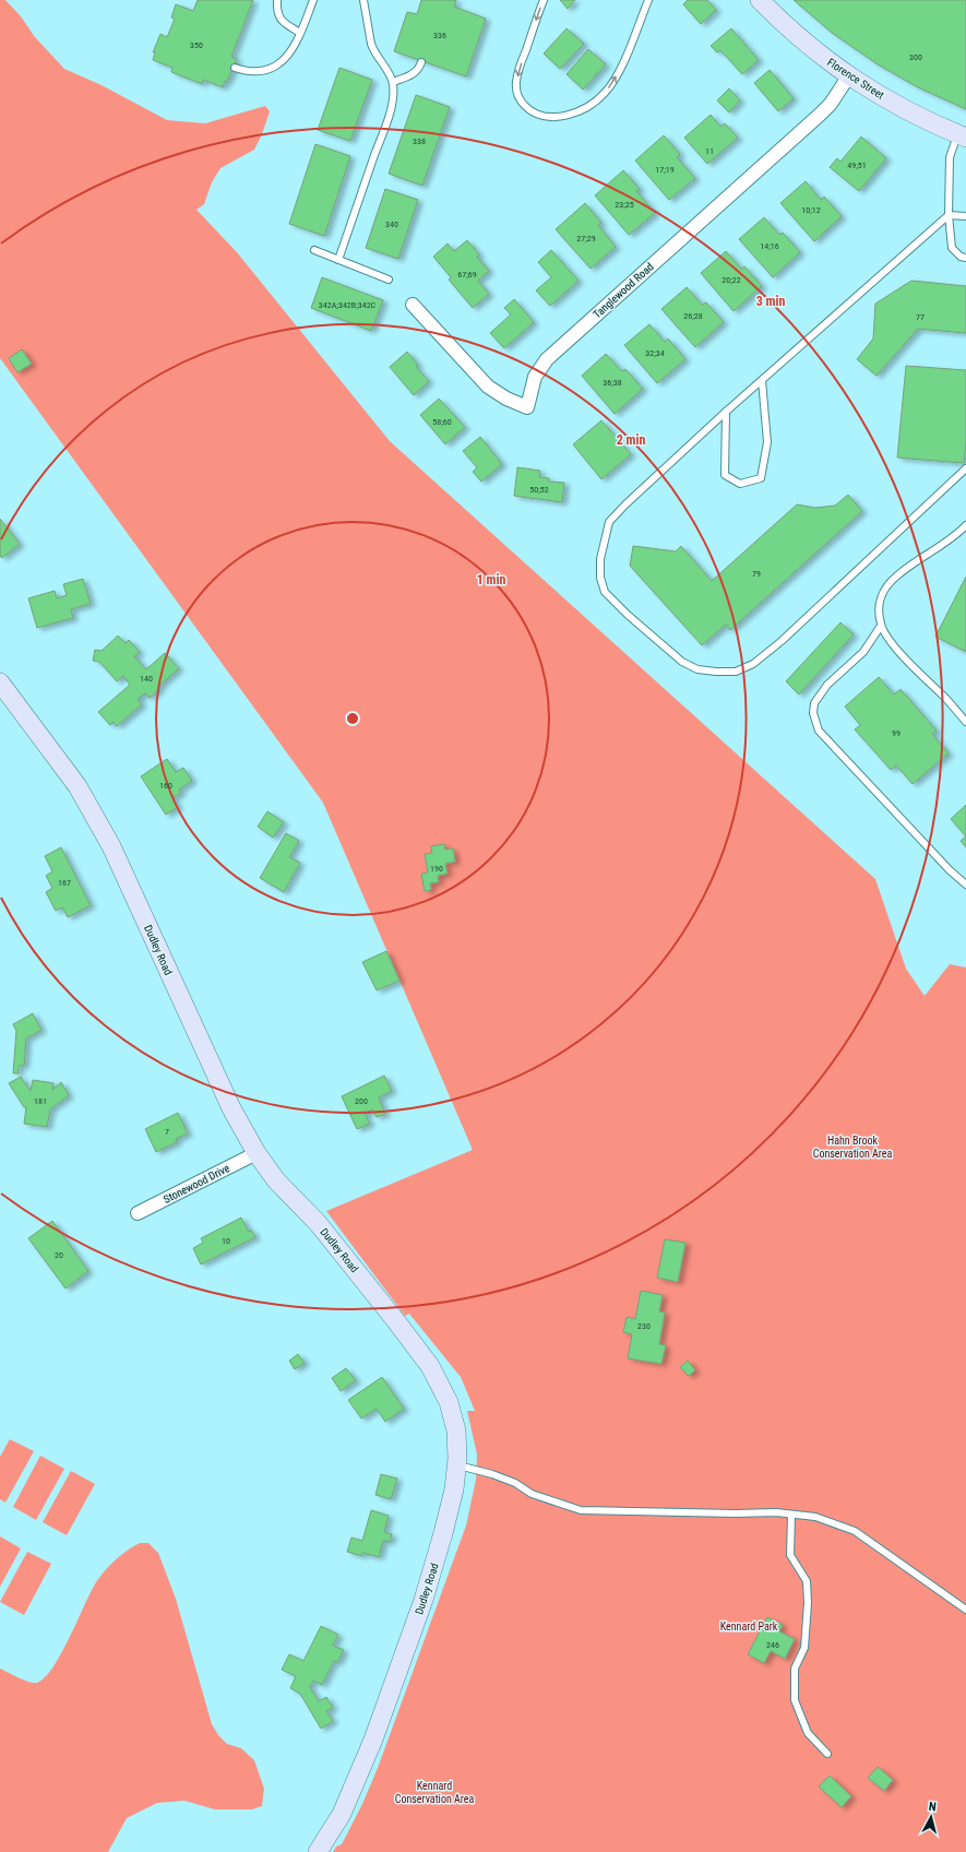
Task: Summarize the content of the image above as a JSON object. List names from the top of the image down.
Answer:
{
  "streets": {
    "street": [
      "Florence Street",
      "Tanglewood Road",
      "Dudley Road",
      "Stonewood Drive"
    ]
  },
  "crossings": [
    ["Florence Street", "Tanglewood Road"],
    ["Dudley Road", "Stonewood Drive"]
  ],
  "parks": ["Hahn Brook Conservation Area", "Kennard Park", "Kennard Conservation Area"],
  "house_numbers": [
    "336",
    "350",
    "300",
    "338",
    "11",
    "49;51",
    "17;19",
    "23;25",
    "10;12",
    "340",
    "27;29",
    "14;16",
    "67;69",
    "20;22",
    "342A;342B;342C",
    "26;28",
    "77",
    "32;34",
    "36;38",
    "58;60",
    "50;52",
    "79",
    "140",
    "99",
    "160",
    "190",
    "167",
    "181",
    "200",
    "7",
    "10",
    "20",
    "230",
    "246"
  ],
  "north": "top",
  "rings": ["3 min", "2 min", "1 min"]
}
